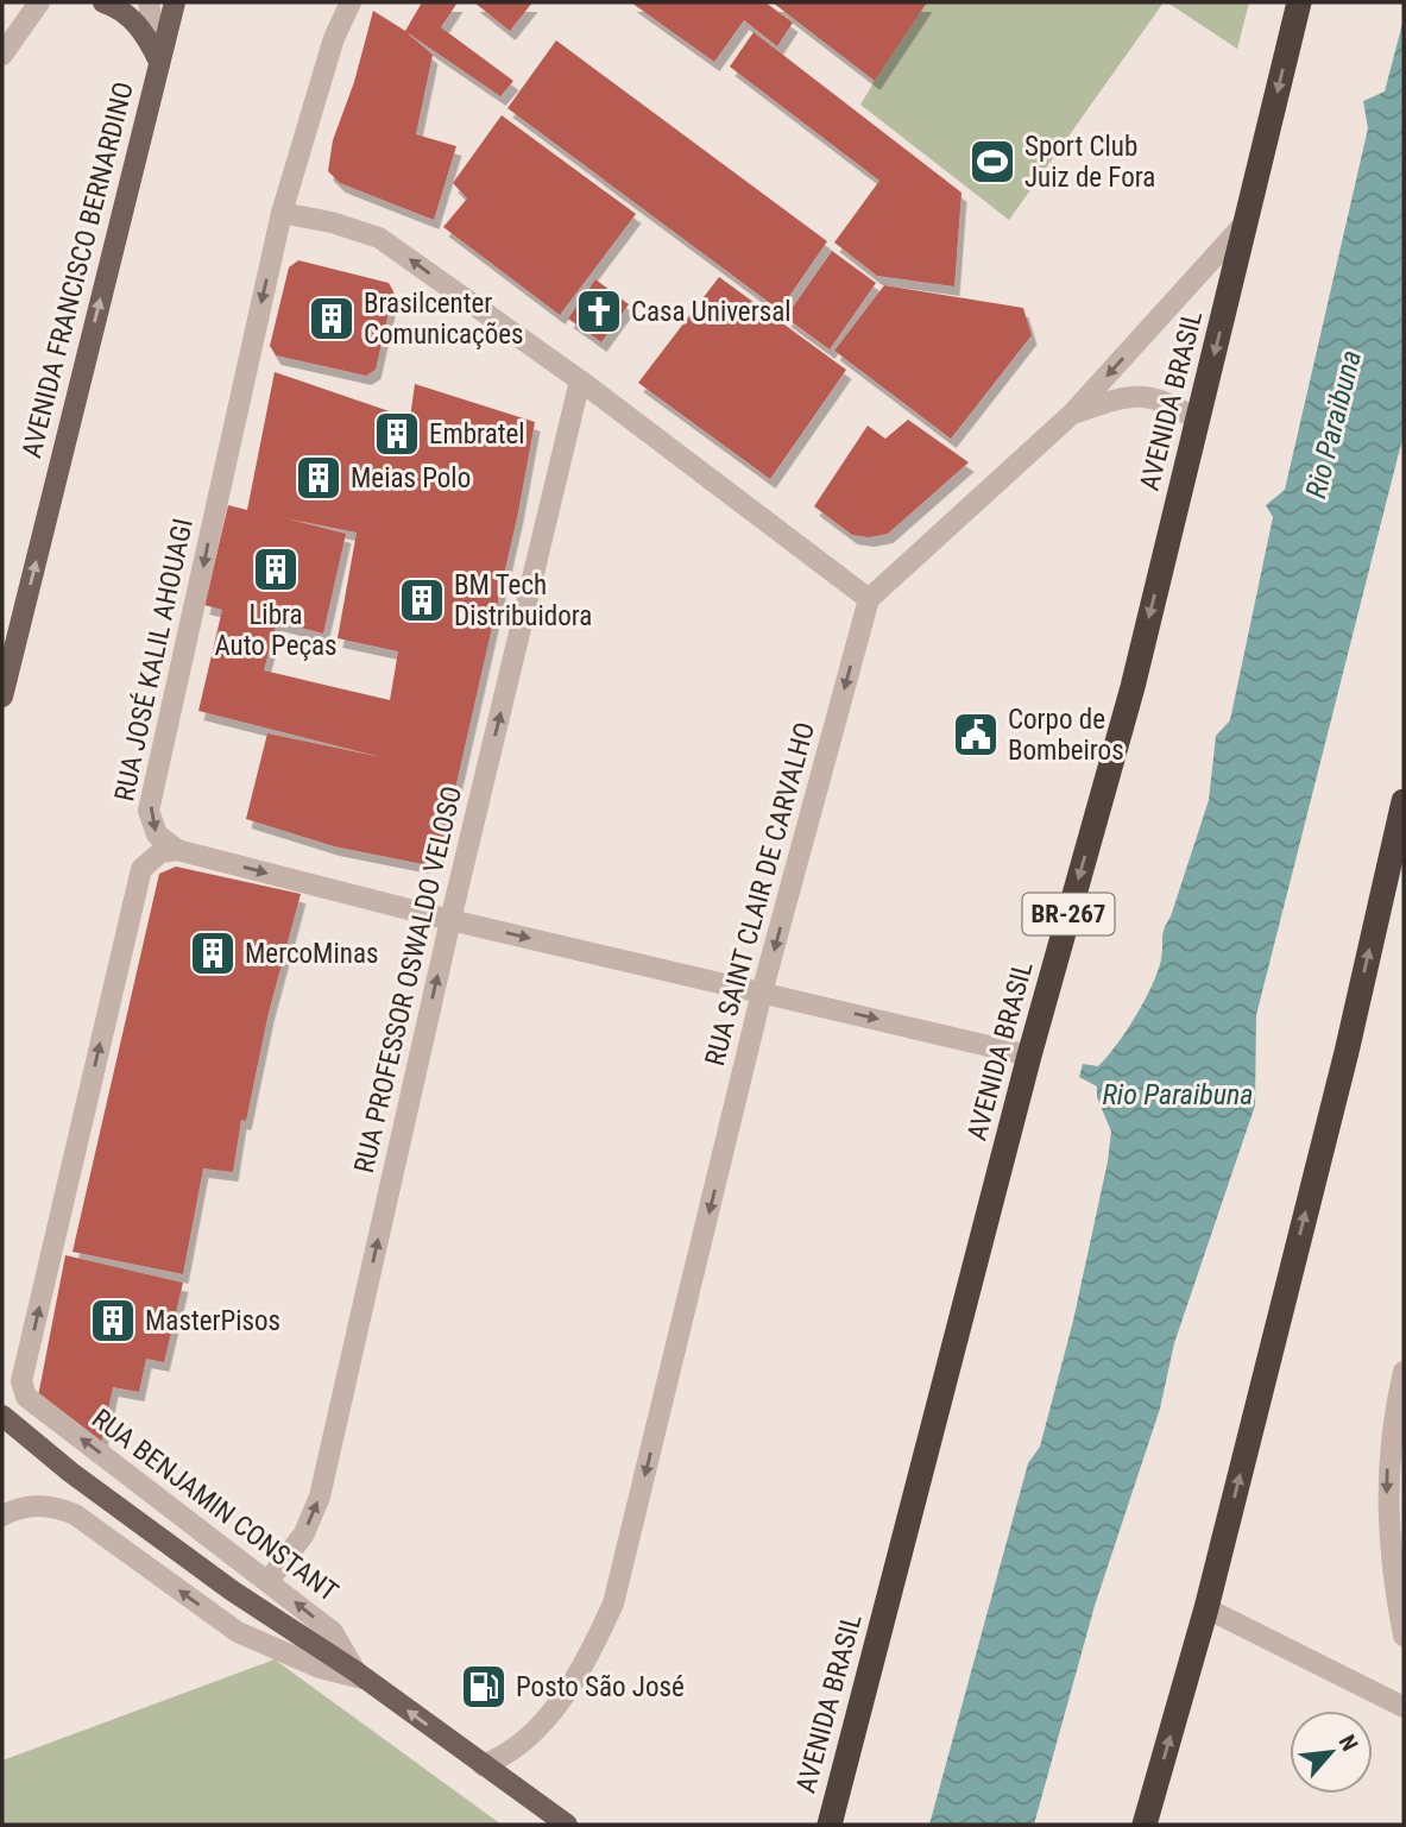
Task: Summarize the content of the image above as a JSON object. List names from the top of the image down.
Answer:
{
  "streets": {
    "highway": ["AVENIDA BRASIL", "BR-267"],
    "main road": ["AVENIDA FRANCISCO BERNARDINO", "RUA BENJAMIN CONSTANT"],
    "street": ["RUA JOSÉ KALIL AHOUAGI", "RUA SAINT CLAIR DE CARVALHO", "RUA PROFESSOR OSWALDO VELOSO"]
  },
  "crossings": [
    ["RUA JOSÉ KALIL AHOUAGI", "RUA BENJAMIN CONSTANT"],
    ["RUA SAINT CLAIR DE CARVALHO", "RUA BENJAMIN CONSTANT"],
    ["RUA PROFESSOR OSWALDO VELOSO", "RUA BENJAMIN CONSTANT"]
  ],
  "one_way": [
    "AVENIDA FRANCISCO BERNARDINO",
    "AVENIDA BRASIL",
    "RUA JOSÉ KALIL AHOUAGI",
    "RUA SAINT CLAIR DE CARVALHO",
    "RUA PROFESSOR OSWALDO VELOSO"
  ],
  "water": ["Rio Paraibuna"],
  "places": {
    "sports": ["Sport Club Juiz de Fora"],
    "church": ["Casa Universal"],
    "building": [
      "Brasilcenter Comunicações",
      "Embratel",
      "Meias Polo",
      "Libra Auto Peças",
      "BM Tech Distribuidora",
      "MercoMinas",
      "MasterPisos"
    ],
    "public building": ["Corpo de Bombeiros"],
    "fuel station": ["Posto São José"]
  },
  "north": "top right"
}
